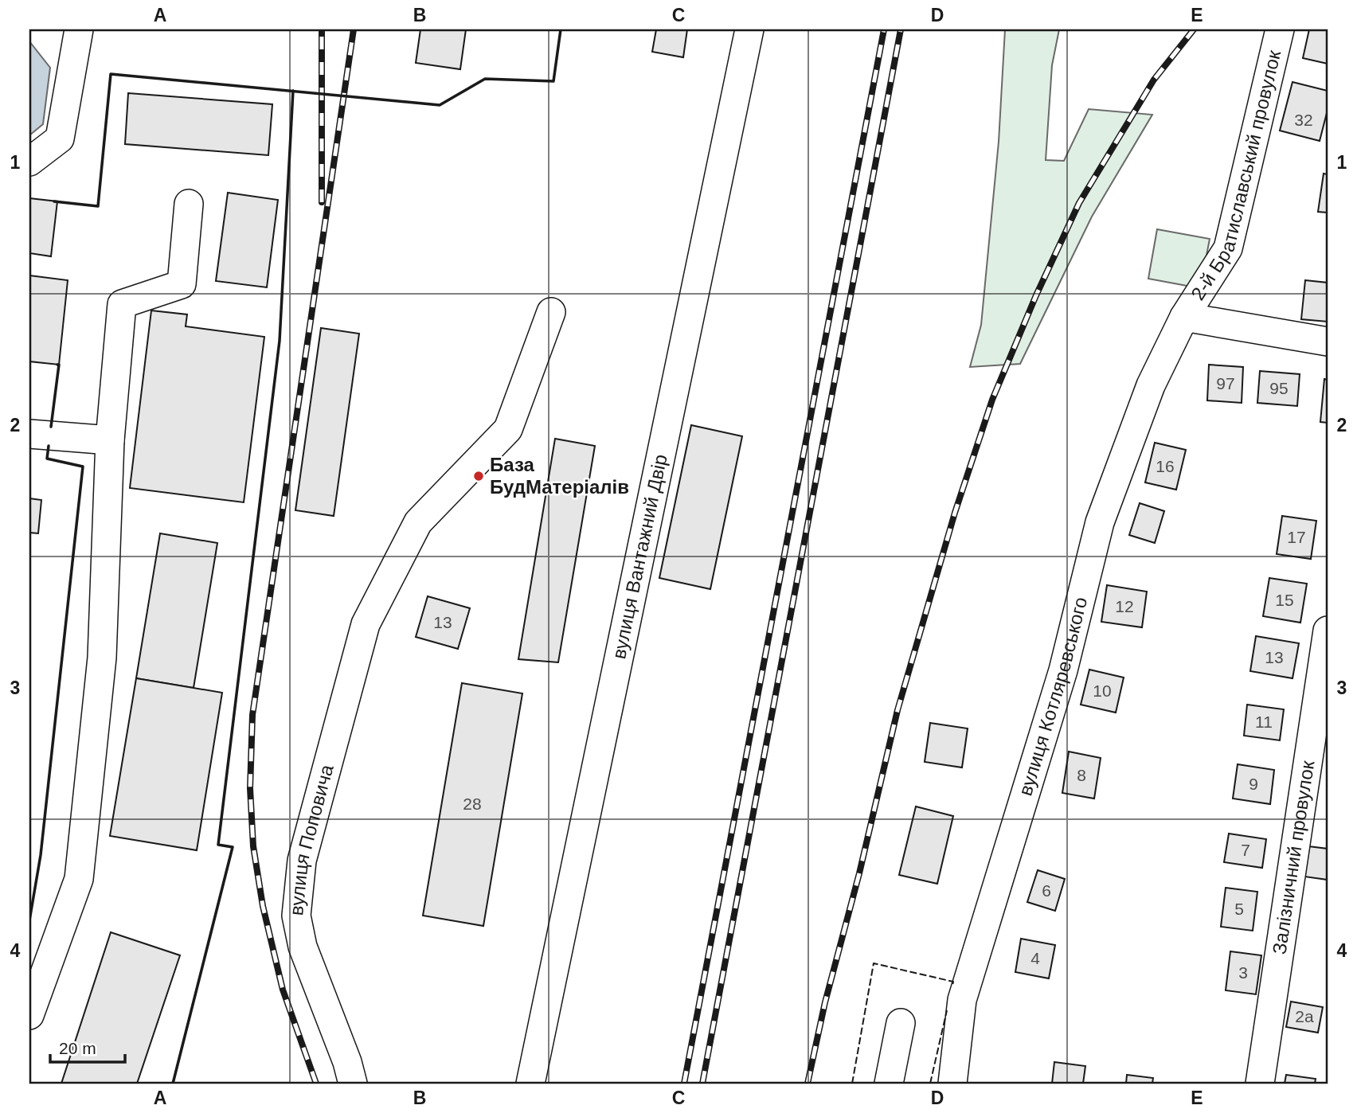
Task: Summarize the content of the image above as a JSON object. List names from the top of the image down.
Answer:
{
  "streets": {
    "street": [
      "2-й Братиславський провулок",
      "вулиця Вантажний Двір",
      "вулиця Котляревського",
      "вулиця Поповича",
      "Залізничний провулок"
    ]
  },
  "crossings": [
    ["2-й Братиславський провулок", "вулиця Котляревського"]
  ],
  "places": ["База БудМатеріалів"],
  "house_numbers": [
    "32",
    "97",
    "95",
    "16",
    "17",
    "15",
    "12",
    "13",
    "13",
    "10",
    "11",
    "8",
    "9",
    "28",
    "7",
    "6",
    "5",
    "4",
    "3",
    "2а"
  ],
  "scale_bar": "20 m",
  "grid": {
    "columns": [
      "A",
      "B",
      "C",
      "D",
      "E"
    ],
    "rows": [
      "1",
      "2",
      "3",
      "4"
    ]
  }
}
